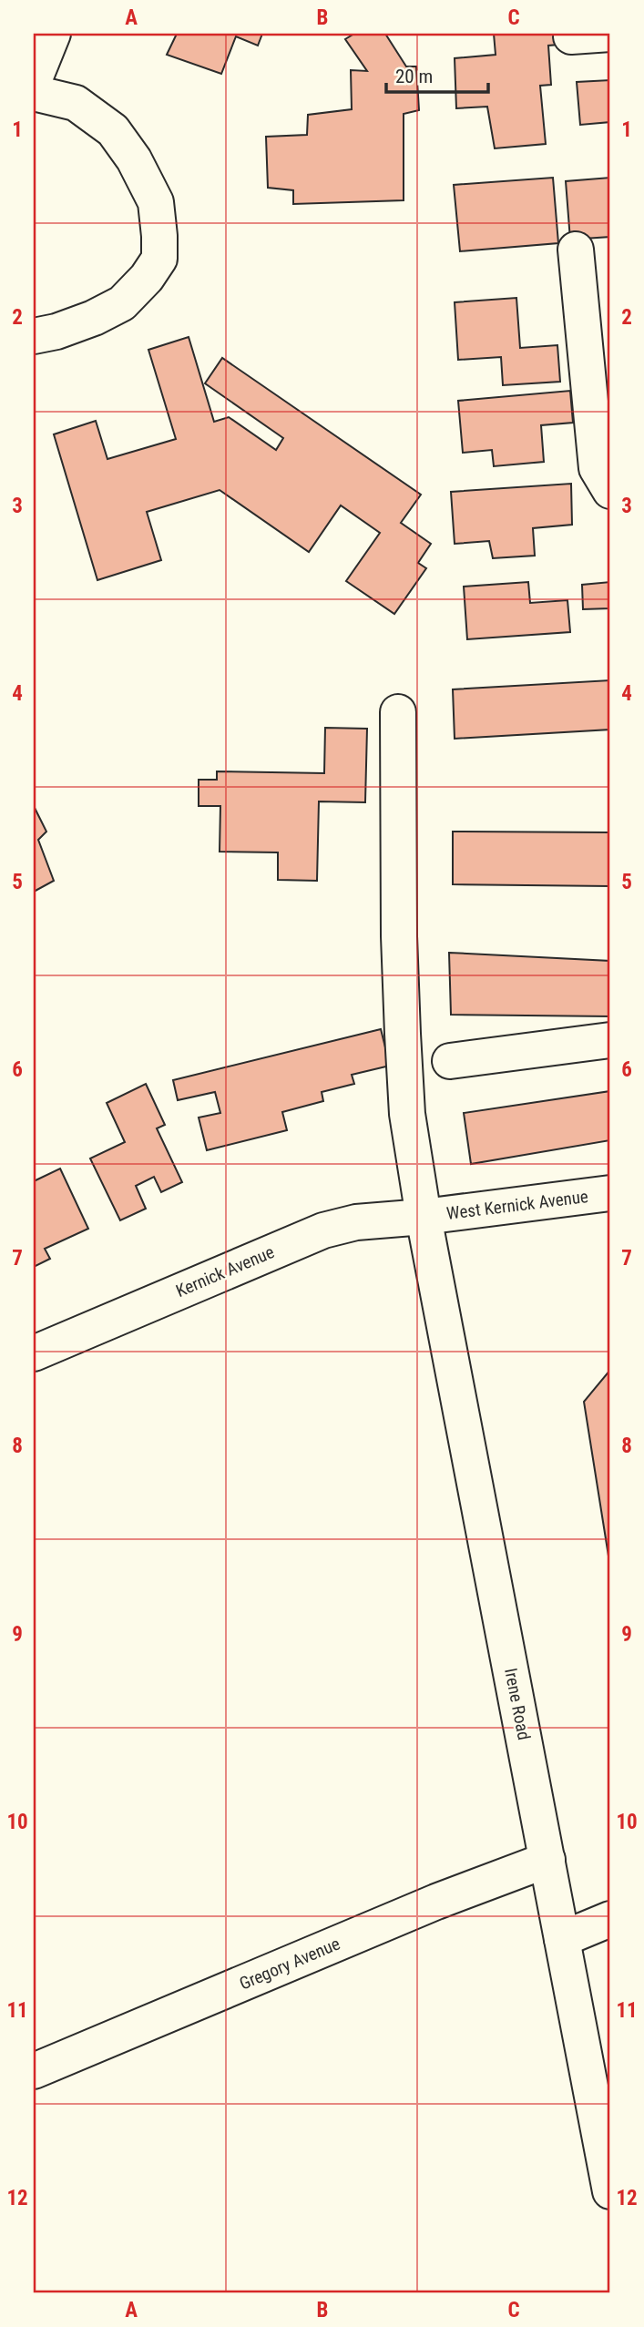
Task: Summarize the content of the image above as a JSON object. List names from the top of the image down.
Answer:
{
  "streets": {
    "street": [
      "West Kernick Avenue",
      "Kernick Avenue",
      "Irene Road",
      "Gregory Avenue"
    ]
  },
  "crossings": [
    ["West Kernick Avenue", "Kernick Avenue"],
    ["West Kernick Avenue", "Irene Road"],
    ["Kernick Avenue", "Irene Road"],
    ["Irene Road", "Gregory Avenue"]
  ],
  "scale_bar": "20 m",
  "grid": {
    "columns": ["A", "B", "C"],
    "rows": [
      "1",
      "2",
      "3",
      "4",
      "5",
      "6",
      "7",
      "8",
      "9",
      "10",
      "11",
      "12"
    ]
  }
}
